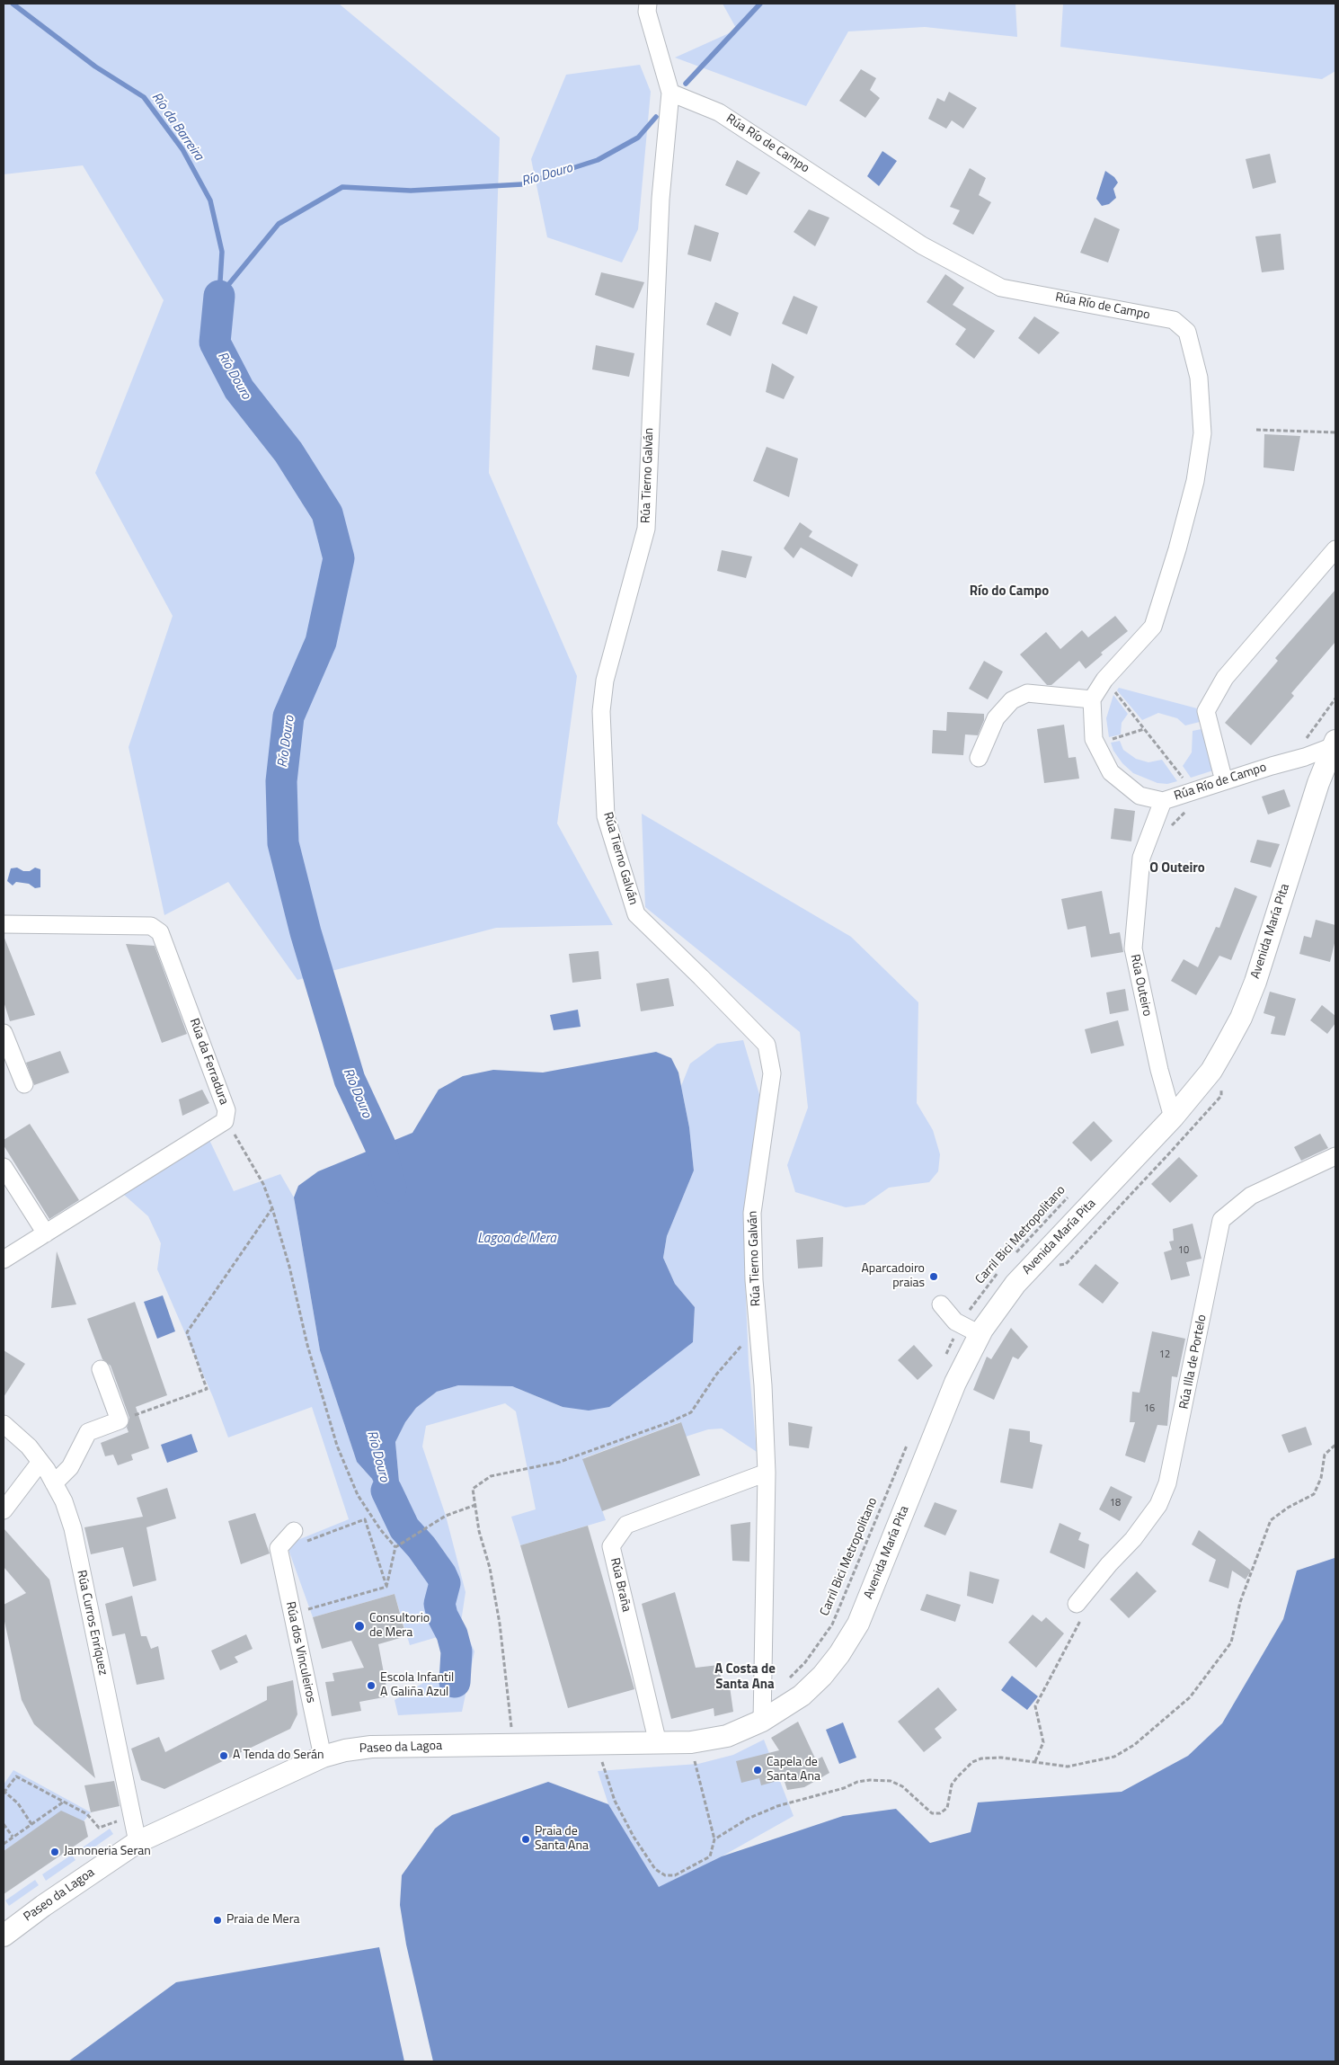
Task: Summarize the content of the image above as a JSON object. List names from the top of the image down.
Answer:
{
  "streets": {
    "main road": ["Avenida María Pita", "Paseo da Lagoa"],
    "street": [
      "Rúa Río de Campo",
      "Rúa Tierno Galván",
      "Rúa Outeiro",
      "Rúa da Ferradura",
      "Rúa Illa de Portelo",
      "Rúa Braña",
      "Rúa Curros Enríquez",
      "Rúa dos Vinculeiros"
    ],
    "path": ["Carril Bici Metropolitano"]
  },
  "crossings": [
    ["Rúa Río de Campo", "Rúa Tierno Galván"],
    ["Rúa Río de Campo", "Avenida María Pita"],
    ["Rúa Río de Campo", "Rúa Outeiro"],
    ["Rúa Tierno Galván", "Avenida María Pita"],
    ["Rúa Tierno Galván", "Rúa Braña"],
    ["Rúa Tierno Galván", "Paseo da Lagoa"],
    ["Avenida María Pita", "Rúa Outeiro"],
    ["Avenida María Pita", "Paseo da Lagoa"],
    ["Rúa Braña", "Paseo da Lagoa"],
    ["Rúa Curros Enríquez", "Paseo da Lagoa"],
    ["Rúa dos Vinculeiros", "Paseo da Lagoa"]
  ],
  "districts": ["Río do Campo", "O Outeiro", "A Costa de Santa Ana"],
  "water": ["Río da Barreira", "Río Douro", "Lagoa de Mera"],
  "places": [
    "Aparcadoiro praias",
    "Consultorio de Mera",
    "Escola Infantil A Galiña Azul",
    "A Tenda do Serán",
    "Capela de Santa Ana",
    "Praia de Santa Ana",
    "Jamoneria Seran",
    "Praia de Mera"
  ],
  "house_numbers": [
    "10",
    "12",
    "16",
    "18"
  ]
}
